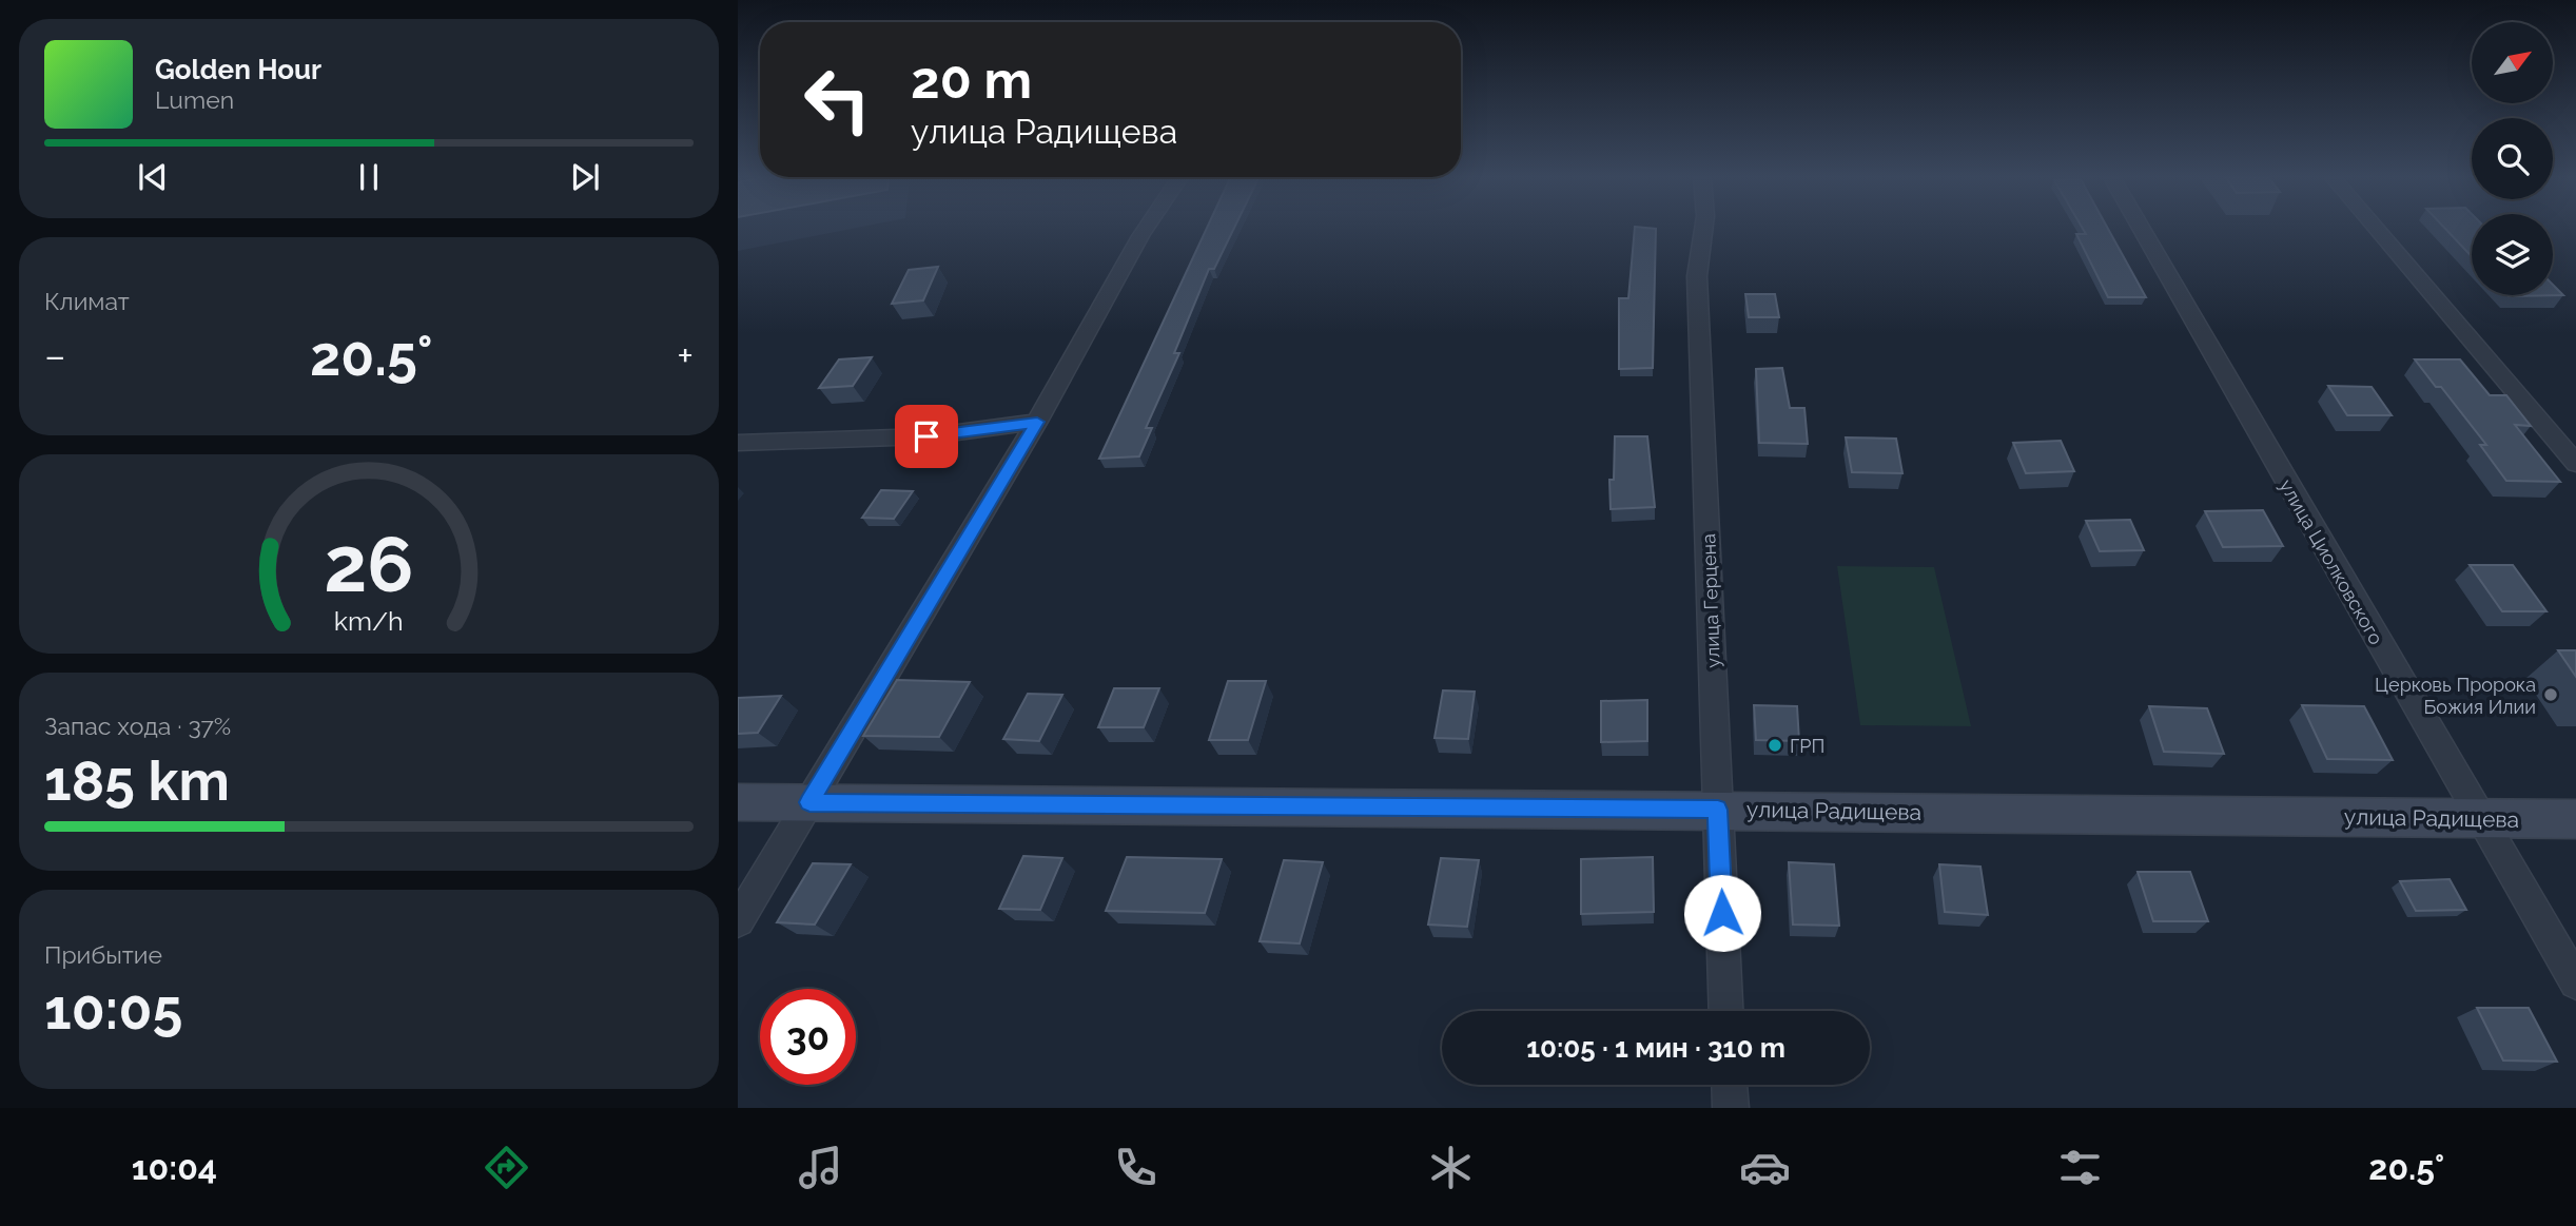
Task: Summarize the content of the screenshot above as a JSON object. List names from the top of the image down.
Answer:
{
  "streets": {
    "street": ["улица Циолковского", "улица Герцена", "улица Радищева"]
  },
  "crossings": [
    ["улица Циолковского", "улица Радищева"],
    ["улица Герцена", "улица Радищева"]
  ],
  "places": ["Церковь Пророка Божия Илии", "ГРП"],
  "north": "top right",
  "page": {
    "turn": ["20 m", "улица Радищева"],
    "song": ["Golden Hour", "Lumen"],
    "tile": [
      "Климат",
      ["Запас хода · 37%", "185 km"],
      ["Прибытие", "10:05"]
    ],
    "heat": ["−", "20.5°", "+"],
    "limit": "30",
    "trip": "10:05 · 1 мин · 310 m",
    "tabs": ["10:04", "20.5°"],
    "gauge": ["26", "km/h"]
  }
}
